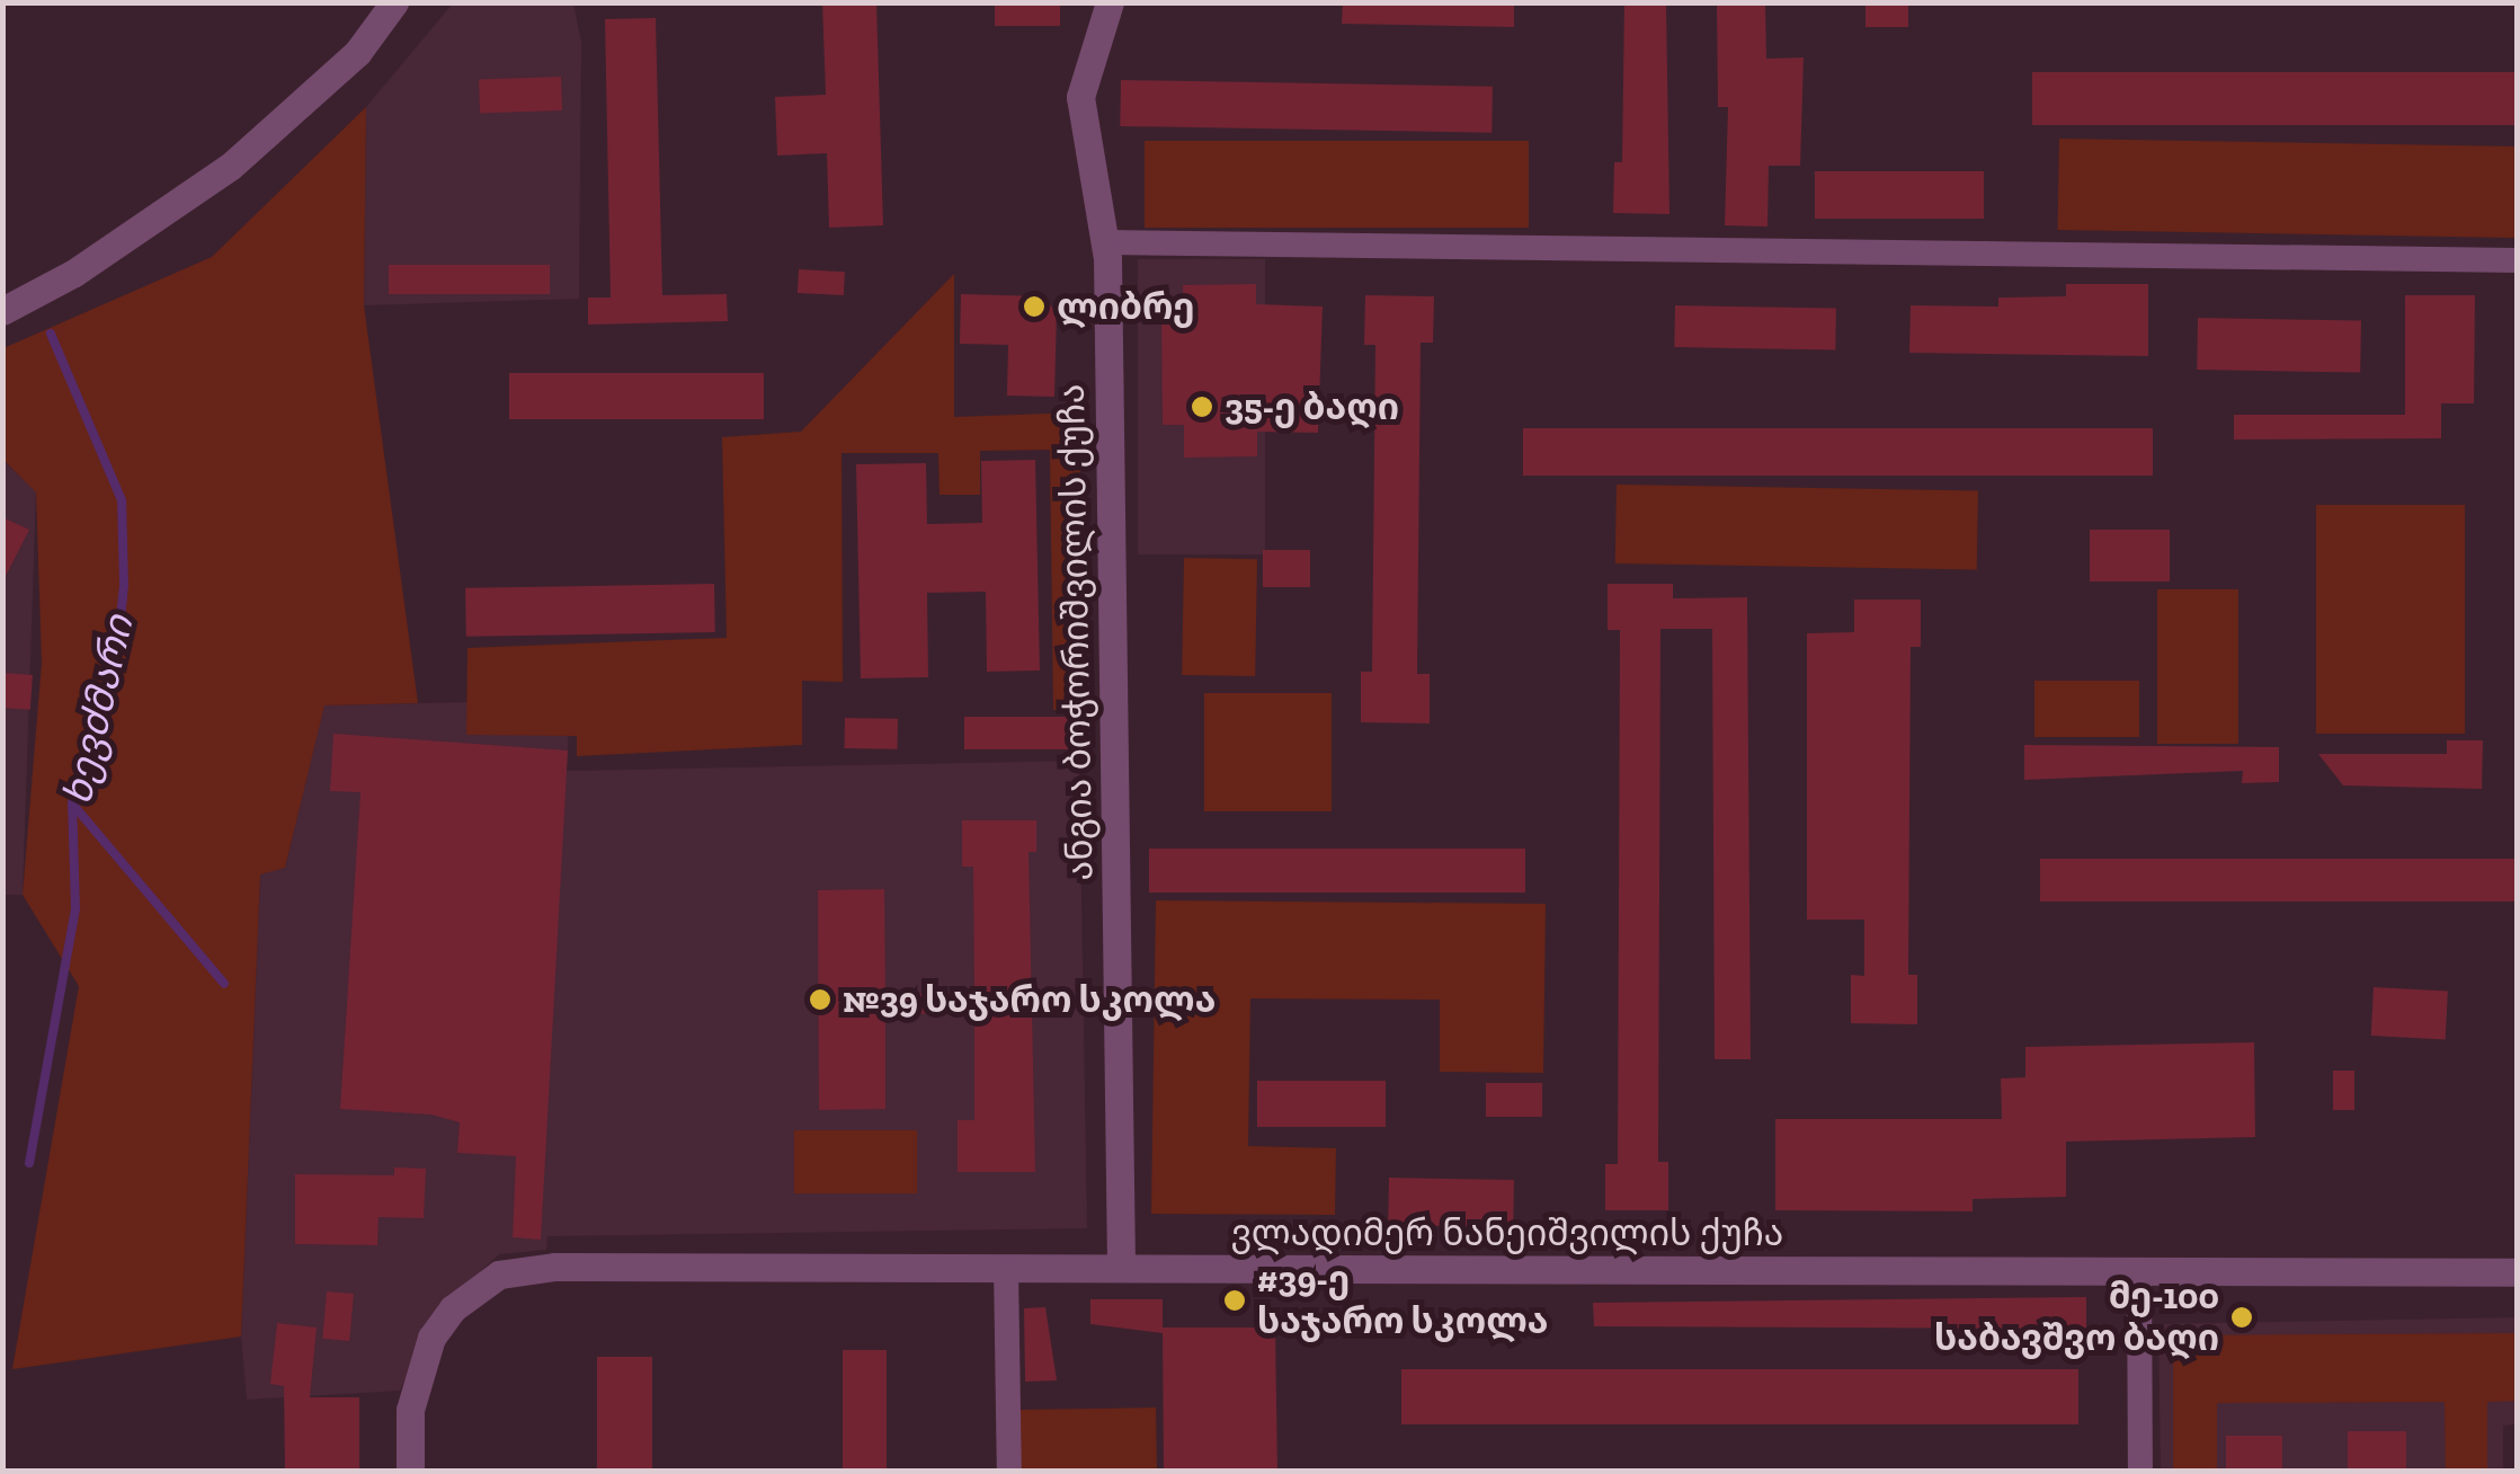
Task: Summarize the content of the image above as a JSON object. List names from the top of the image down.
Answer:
{
  "streets": {
    "street": ["ანგია ბოჭორიშვილის ქუჩა", "ვლადიმერ ნანეიშვილის ქუჩა"]
  },
  "crossings": [
    ["ანგია ბოჭორიშვილის ქუჩა", "ვლადიმერ ნანეიშვილის ქუჩა"]
  ],
  "water": ["ხევძმარი"],
  "places": [
    "ლიბრე",
    "35-ე ბაღი",
    "№39 საჯარო სკოლა",
    "#39-ე საჯარო სკოლა",
    "მე-100 საბავშვო ბაღი"
  ]
}
